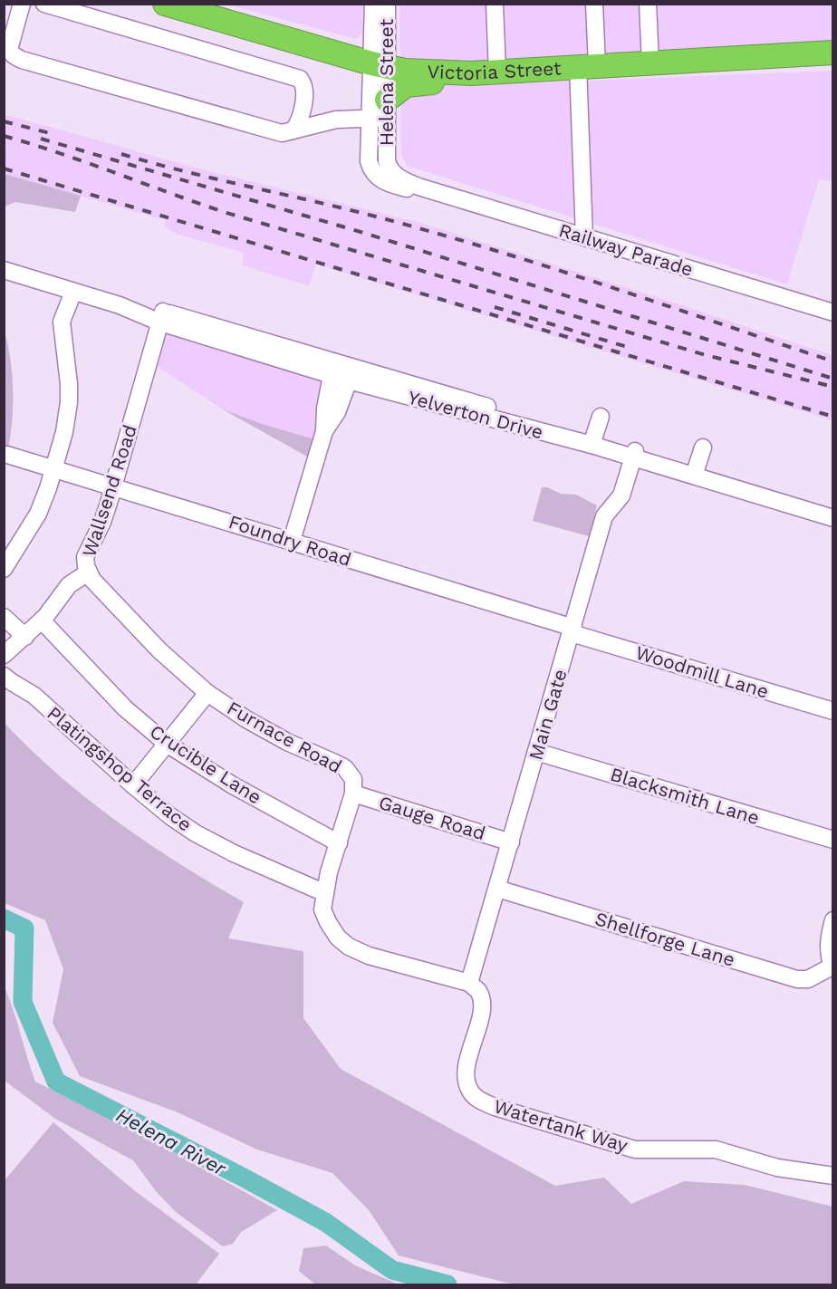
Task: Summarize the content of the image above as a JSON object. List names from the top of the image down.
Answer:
{
  "streets": {
    "highway": ["Victoria Street"],
    "street": [
      "Helena Street",
      "Railway Parade",
      "Yelverton Drive",
      "Wallsend Road",
      "Foundry Road",
      "Woodmill Lane",
      "Main Gate",
      "Furnace Road",
      "Crucible Lane",
      "Platingshop Terrace",
      "Blacksmith Lane",
      "Gauge Road",
      "Shellforge Lane",
      "Watertank Way"
    ]
  },
  "crossings": [
    ["Victoria Street", "Helena Street"],
    ["Helena Street", "Railway Parade"],
    ["Yelverton Drive", "Wallsend Road"],
    ["Yelverton Drive", "Main Gate"],
    ["Wallsend Road", "Foundry Road"],
    ["Wallsend Road", "Furnace Road"],
    ["Wallsend Road", "Crucible Lane"],
    ["Foundry Road", "Woodmill Lane"],
    ["Foundry Road", "Main Gate"],
    ["Woodmill Lane", "Main Gate"],
    ["Main Gate", "Blacksmith Lane"],
    ["Main Gate", "Gauge Road"],
    ["Main Gate", "Shellforge Lane"],
    ["Main Gate", "Watertank Way"],
    ["Furnace Road", "Gauge Road"]
  ],
  "water": ["Helena River"]
}
